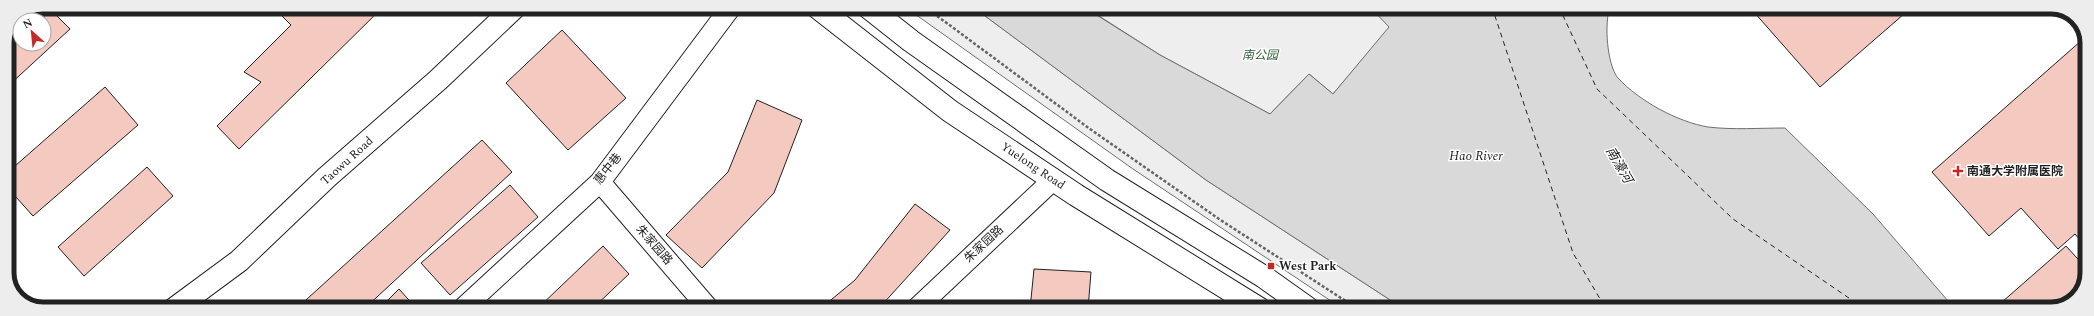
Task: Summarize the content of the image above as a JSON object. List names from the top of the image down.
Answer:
{
  "streets": {
    "main road": ["Taowu Road", "Yuelong Road"],
    "street": ["惠中巷", "朱家园路"]
  },
  "crossings": [
    ["Yuelong Road", "朱家园路"],
    ["惠中巷", "朱家园路"]
  ],
  "water": ["Hao River", "南濠河"],
  "parks": ["南公园"],
  "places": {
    "health": ["南通大学附属医院"],
    "transit": ["West Park"]
  },
  "north": "top left"
}
